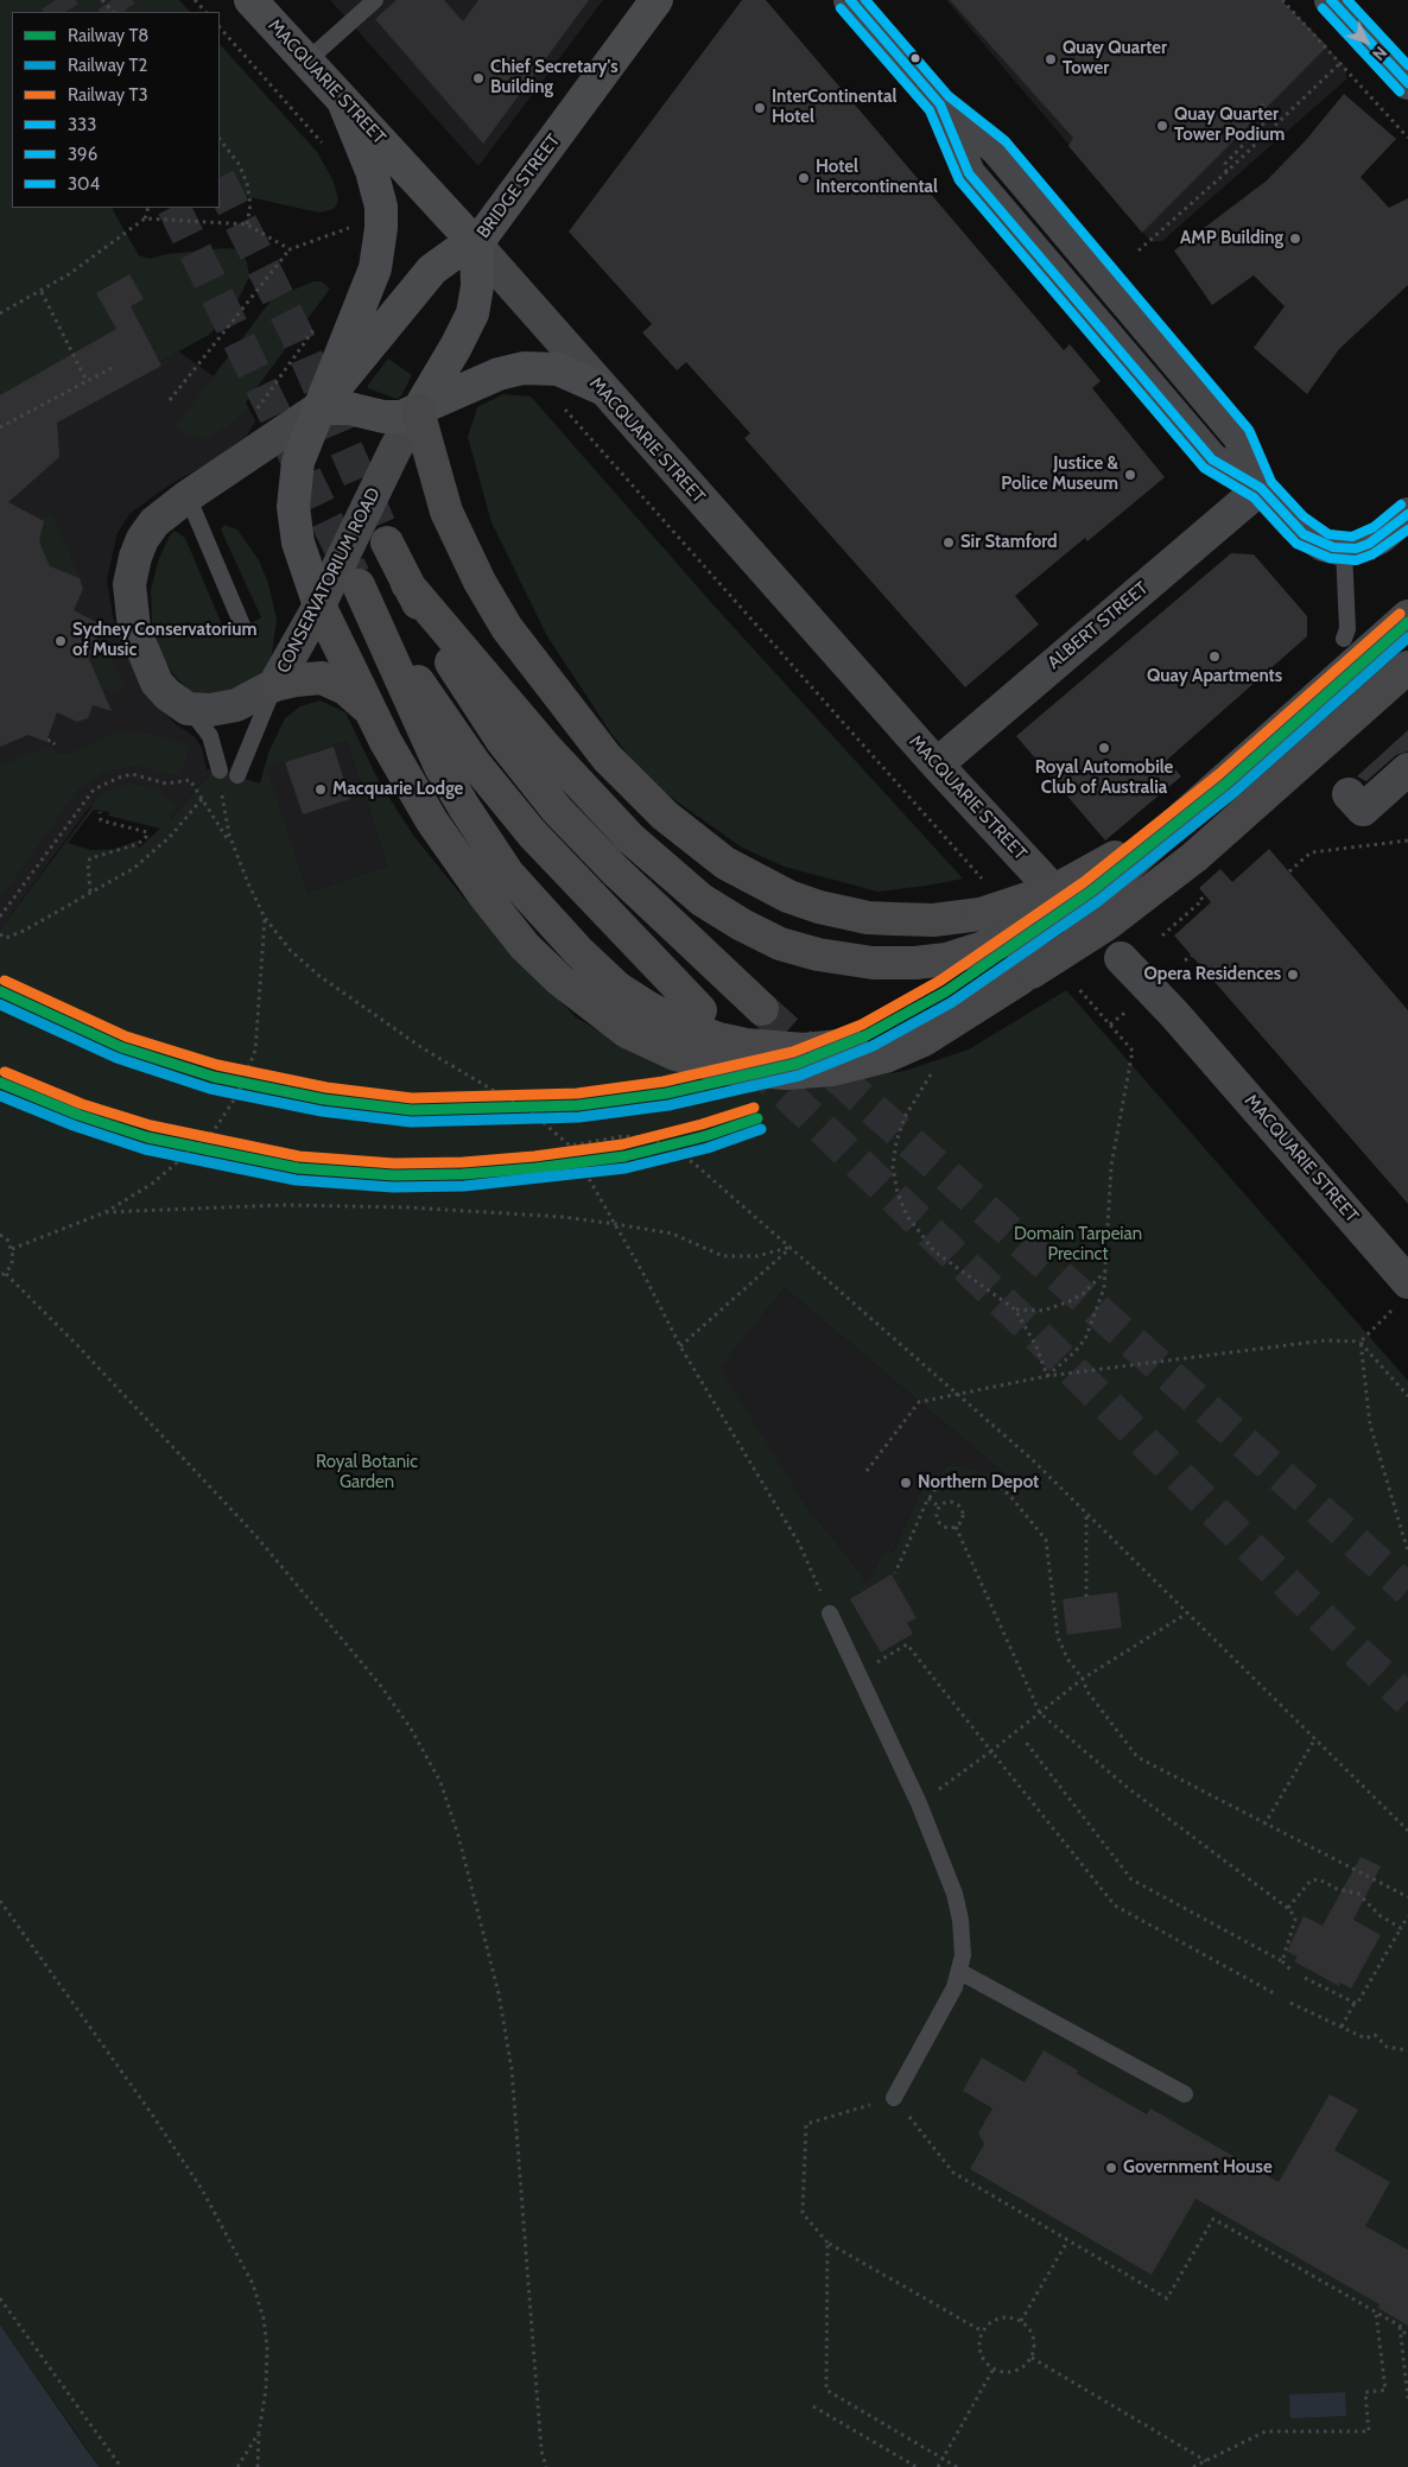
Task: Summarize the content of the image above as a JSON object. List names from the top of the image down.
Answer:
{
  "streets": {
    "main road": ["MACQUARIE STREET", "BRIDGE STREET", "CONSERVATORIUM ROAD"],
    "street": ["ALBERT STREET"]
  },
  "crossings": [
    ["MACQUARIE STREET", "BRIDGE STREET"],
    ["MACQUARIE STREET", "CONSERVATORIUM ROAD"],
    ["MACQUARIE STREET", "ALBERT STREET"],
    ["BRIDGE STREET", "CONSERVATORIUM ROAD"]
  ],
  "parks": ["Domain Tarpeian Precinct", "Royal Botanic Garden"],
  "places": [
    "Quay Quarter Tower",
    "Chief Secretary's Building",
    "InterContinental Hotel",
    "Quay Quarter Tower Podium",
    "Hotel Intercontinental",
    "AMP Building",
    "Justice & Police Museum",
    "Sir Stamford",
    "Sydney Conservatorium of Music",
    "Quay Apartments",
    "Royal Automobile Club of Australia",
    "Macquarie Lodge",
    "Opera Residences",
    "Northern Depot",
    "Government House"
  ],
  "lines": [
    "transit line 333",
    "transit line 304",
    "transit line 396",
    "rail line T3",
    "rail line T8",
    "rail line T2"
  ],
  "legend": [
    "Railway T8",
    "Railway T2",
    "Railway T3",
    "333",
    "396",
    "304"
  ],
  "north": "bottom right"
}
